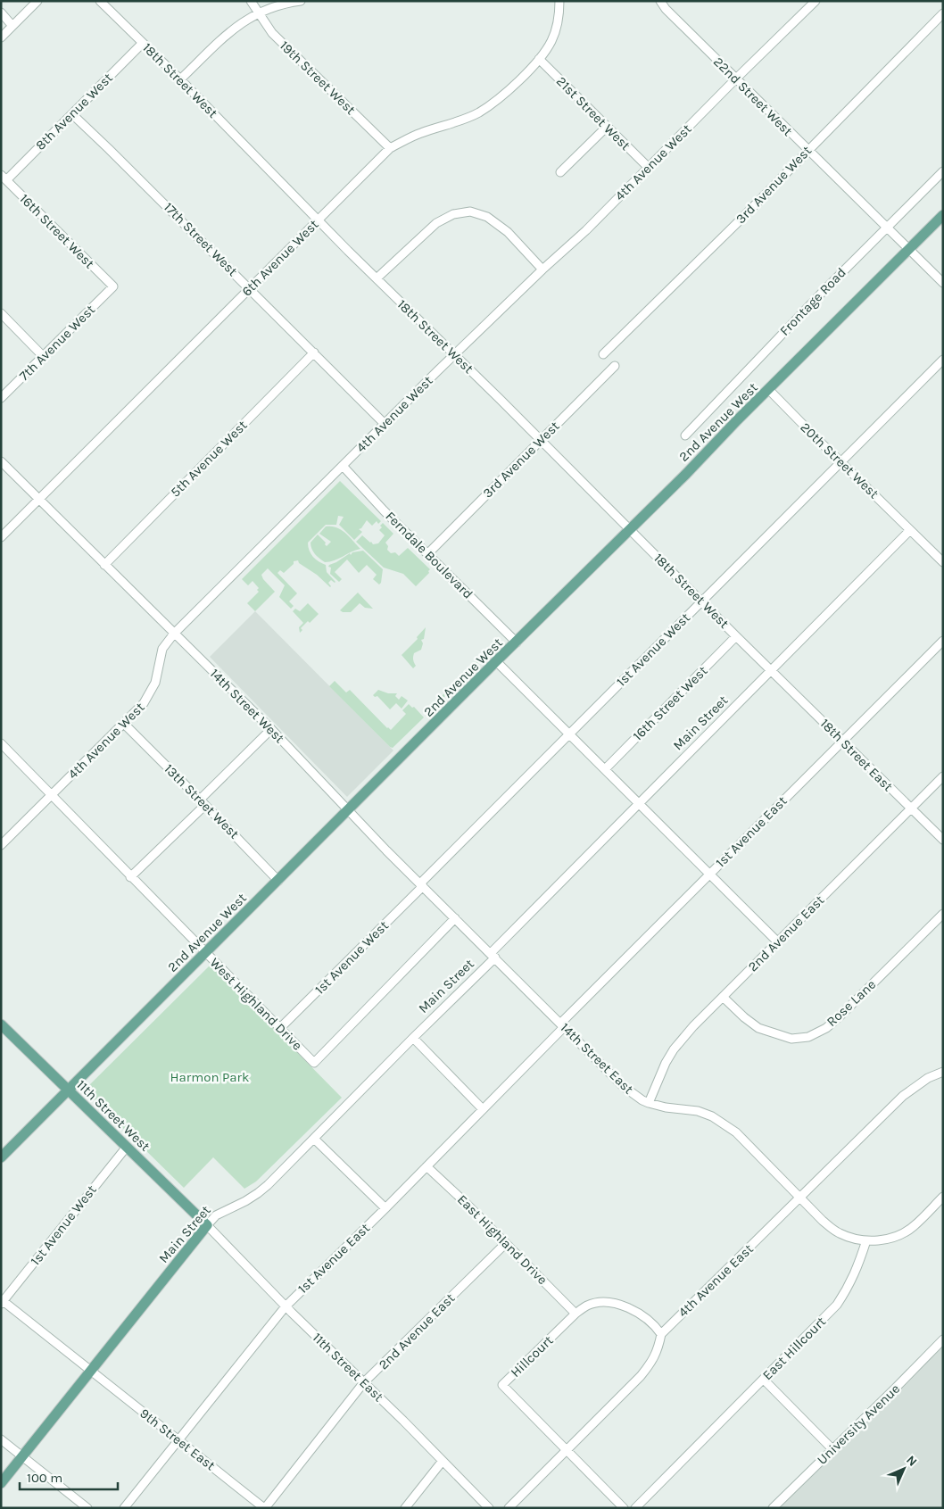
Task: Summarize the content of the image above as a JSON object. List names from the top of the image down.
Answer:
{
  "streets": {
    "main road": ["2nd Avenue West", "Main Street", "11th Street West"],
    "street": [
      "19th Street West",
      "18th Street West",
      "22nd Street West",
      "8th Avenue West",
      "21st Street West",
      "4th Avenue West",
      "3rd Avenue West",
      "16th Street West",
      "17th Street West",
      "6th Avenue West",
      "Frontage Road",
      "7th Avenue West",
      "5th Avenue West",
      "20th Street West",
      "Ferndale Boulevard",
      "1st Avenue West",
      "14th Street West",
      "18th Street East",
      "13th Street West",
      "1st Avenue East",
      "2nd Avenue East",
      "Rose Lane",
      "West Highland Drive",
      "14th Street East",
      "East Highland Drive",
      "4th Avenue East",
      "East Hillcourt",
      "Hillcourt",
      "11th Street East",
      "University Avenue",
      "9th Street East"
    ]
  },
  "crossings": [
    ["19th Street West", "6th Avenue West"],
    ["18th Street West", "8th Avenue West"],
    ["18th Street West", "4th Avenue West"],
    ["18th Street West", "3rd Avenue West"],
    ["18th Street West", "16th Street West"],
    ["18th Street West", "6th Avenue West"],
    ["18th Street West", "2nd Avenue West"],
    ["18th Street West", "1st Avenue West"],
    ["18th Street West", "Main Street"],
    ["18th Street West", "18th Street East"],
    ["22nd Street West", "4th Avenue West"],
    ["22nd Street West", "3rd Avenue West"],
    ["22nd Street West", "Frontage Road"],
    ["22nd Street West", "2nd Avenue West"],
    ["8th Avenue West", "16th Street West"],
    ["8th Avenue West", "17th Street West"],
    ["21st Street West", "4th Avenue West"],
    ["21st Street West", "6th Avenue West"],
    ["4th Avenue West", "17th Street West"],
    ["4th Avenue West", "Ferndale Boulevard"],
    ["4th Avenue West", "14th Street West"],
    ["4th Avenue West", "13th Street West"],
    ["4th Avenue West", "West Highland Drive"],
    ["3rd Avenue West", "Ferndale Boulevard"],
    ["16th Street West", "7th Avenue West"],
    ["17th Street West", "6th Avenue West"],
    ["17th Street West", "5th Avenue West"],
    ["6th Avenue West", "14th Street West"],
    ["2nd Avenue West", "20th Street West"],
    ["2nd Avenue West", "Ferndale Boulevard"],
    ["2nd Avenue West", "14th Street West"],
    ["2nd Avenue West", "13th Street West"],
    ["2nd Avenue West", "West Highland Drive"],
    ["2nd Avenue West", "11th Street West"],
    ["5th Avenue West", "14th Street West"],
    ["20th Street West", "1st Avenue West"],
    ["20th Street West", "Main Street"],
    ["1st Avenue West", "14th Street West"],
    ["1st Avenue West", "West Highland Drive"],
    ["1st Avenue West", "11th Street West"],
    ["1st Avenue West", "9th Street East"],
    ["14th Street West", "Main Street"],
    ["14th Street West", "West Highland Drive"],
    ["14th Street West", "14th Street East"],
    ["Main Street", "18th Street East"],
    ["Main Street", "14th Street East"],
    ["Main Street", "11th Street West"],
    ["Main Street", "11th Street East"],
    ["Main Street", "9th Street East"],
    ["18th Street East", "1st Avenue East"],
    ["18th Street East", "2nd Avenue East"],
    ["1st Avenue East", "14th Street East"],
    ["1st Avenue East", "East Highland Drive"],
    ["1st Avenue East", "11th Street East"],
    ["1st Avenue East", "9th Street East"],
    ["2nd Avenue East", "Rose Lane"],
    ["2nd Avenue East", "14th Street East"],
    ["2nd Avenue East", "East Highland Drive"],
    ["2nd Avenue East", "11th Street East"],
    ["2nd Avenue East", "9th Street East"],
    ["14th Street East", "4th Avenue East"],
    ["14th Street East", "East Hillcourt"],
    ["11th Street West", "11th Street East"],
    ["East Highland Drive", "Hillcourt"],
    ["4th Avenue East", "Hillcourt"]
  ],
  "parks": ["Harmon Park"],
  "scale_bar": "100 m",
  "north": "top right"
}
